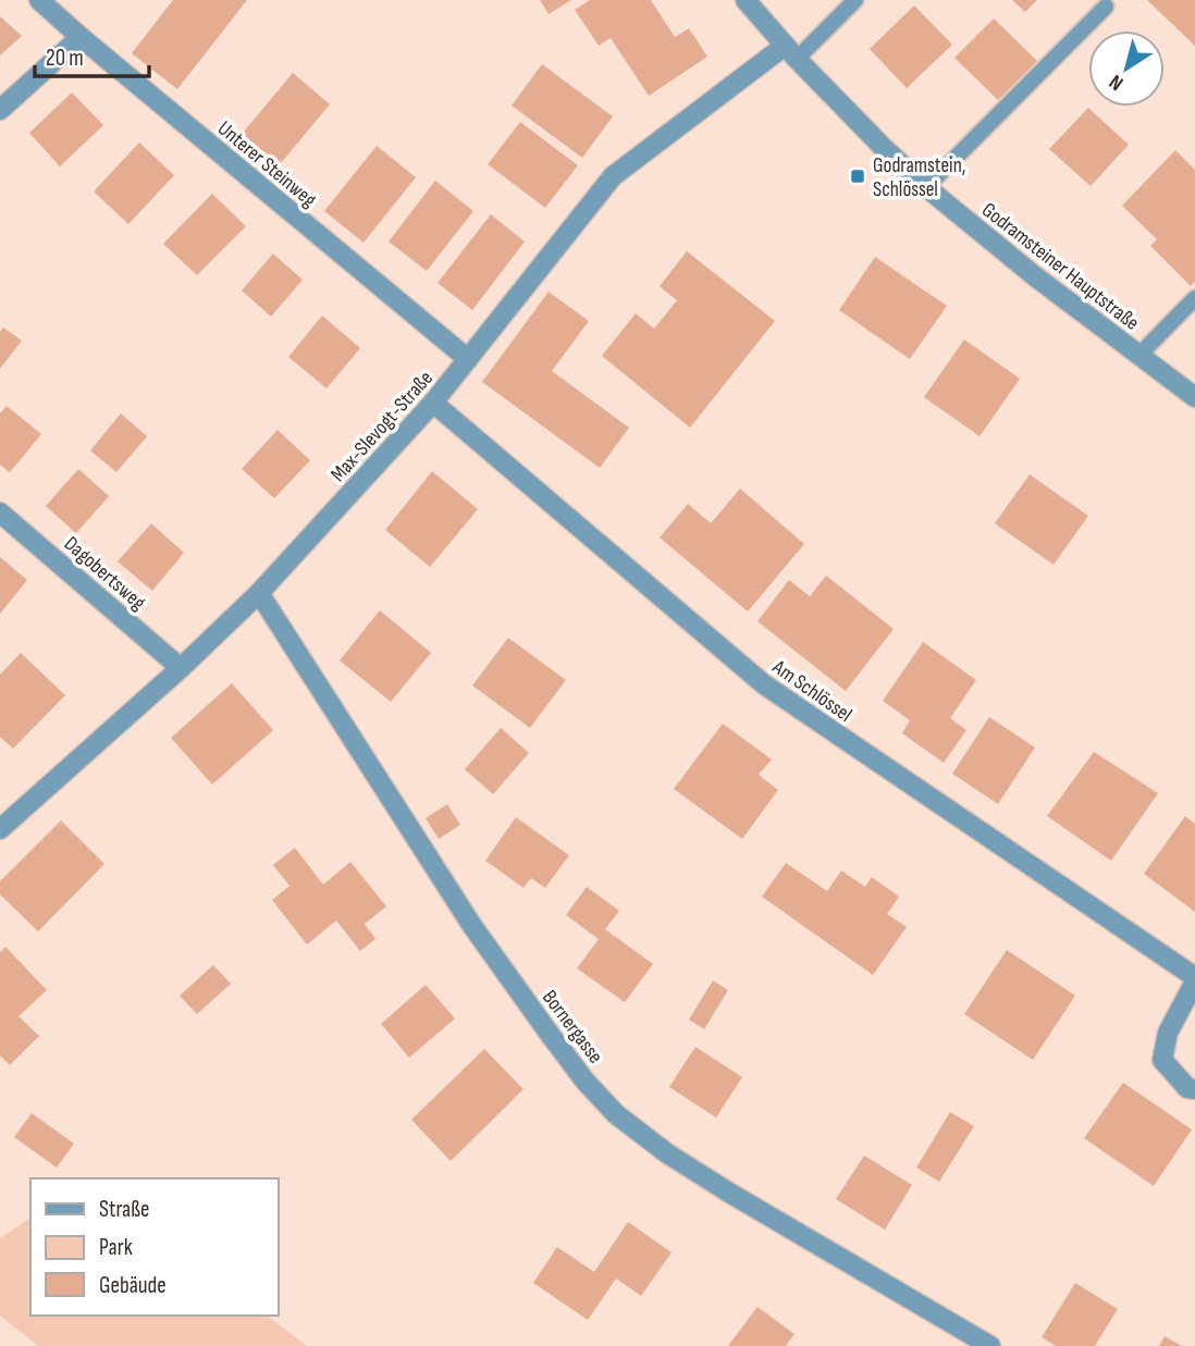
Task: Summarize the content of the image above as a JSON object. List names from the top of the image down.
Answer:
{
  "streets": {
    "street": [
      "Unterer Steinweg",
      "Godramsteiner Hauptstraße",
      "Max-Slevogt-Straße",
      "Dagobertsweg",
      "Am Schlössel",
      "Bornergasse"
    ]
  },
  "crossings": [
    ["Unterer Steinweg", "Max-Slevogt-Straße"],
    ["Godramsteiner Hauptstraße", "Max-Slevogt-Straße"],
    ["Max-Slevogt-Straße", "Dagobertsweg"],
    ["Max-Slevogt-Straße", "Am Schlössel"],
    ["Max-Slevogt-Straße", "Bornergasse"]
  ],
  "places": {
    "transit": ["Godramstein, Schlössel"]
  },
  "legend": ["Straße", "Park", "Gebäude"],
  "scale_bar": "20 m",
  "north": "bottom left"
}
